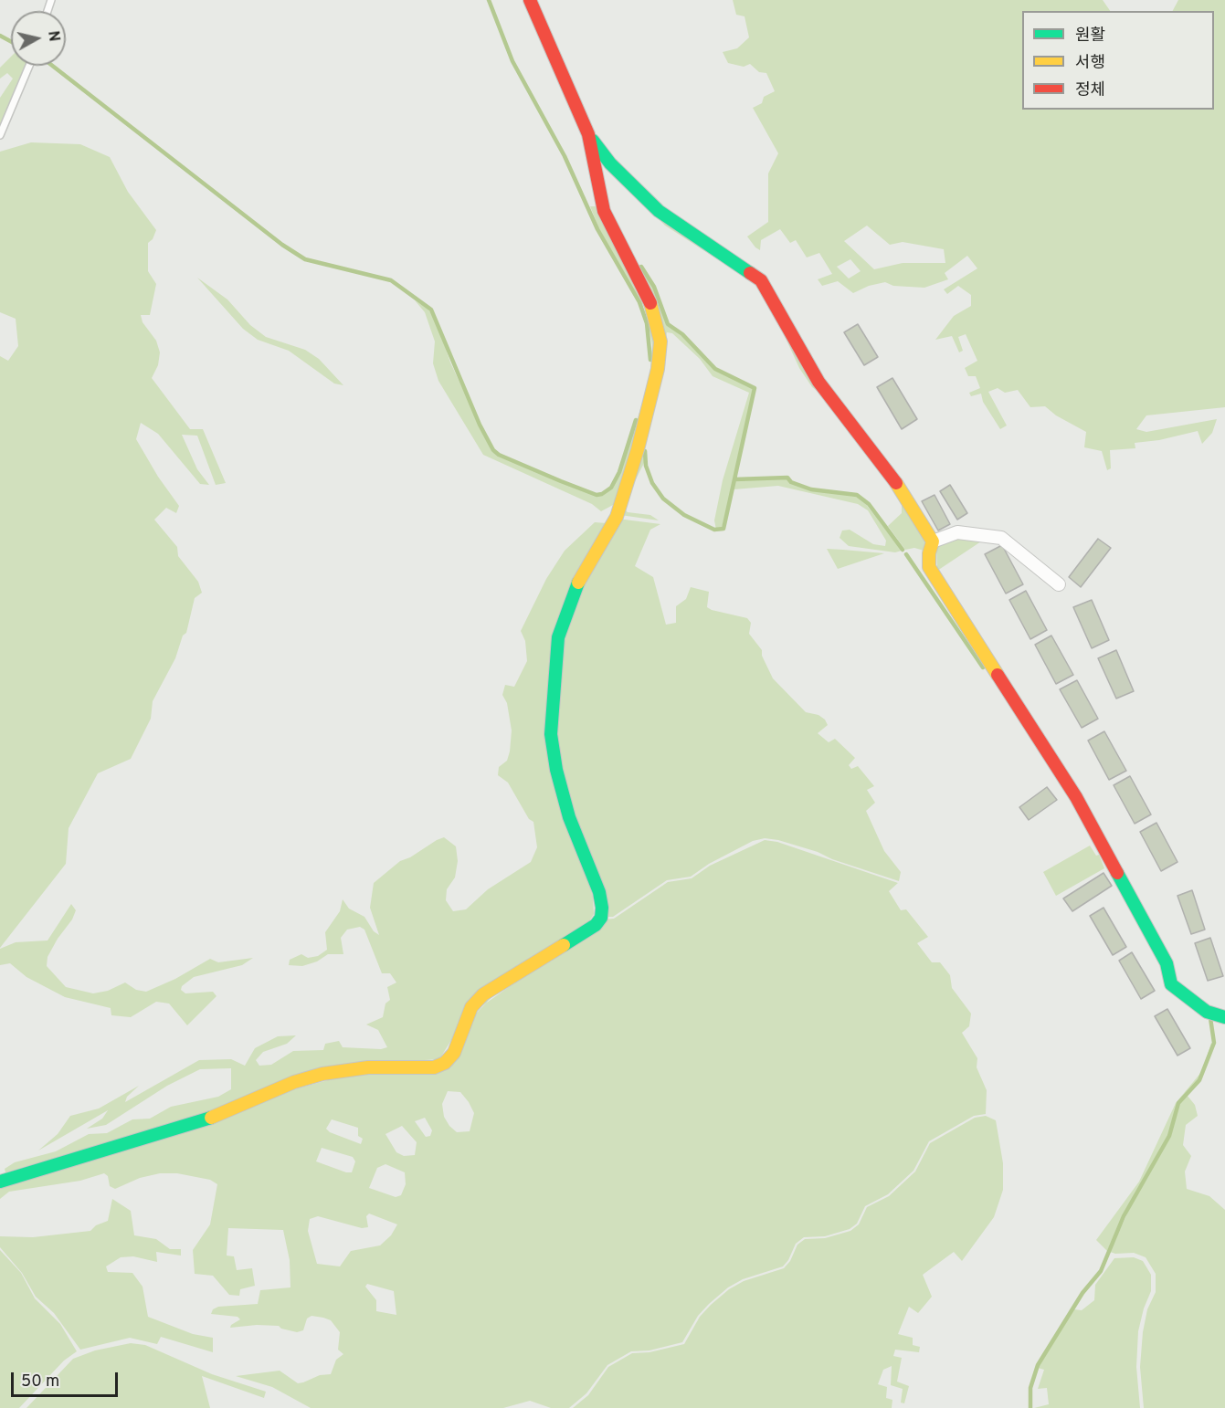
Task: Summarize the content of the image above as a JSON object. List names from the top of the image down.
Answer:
{
  "legend": ["원활", "서행", "정체"],
  "scale_bar": "50 m",
  "north": "right"
}
